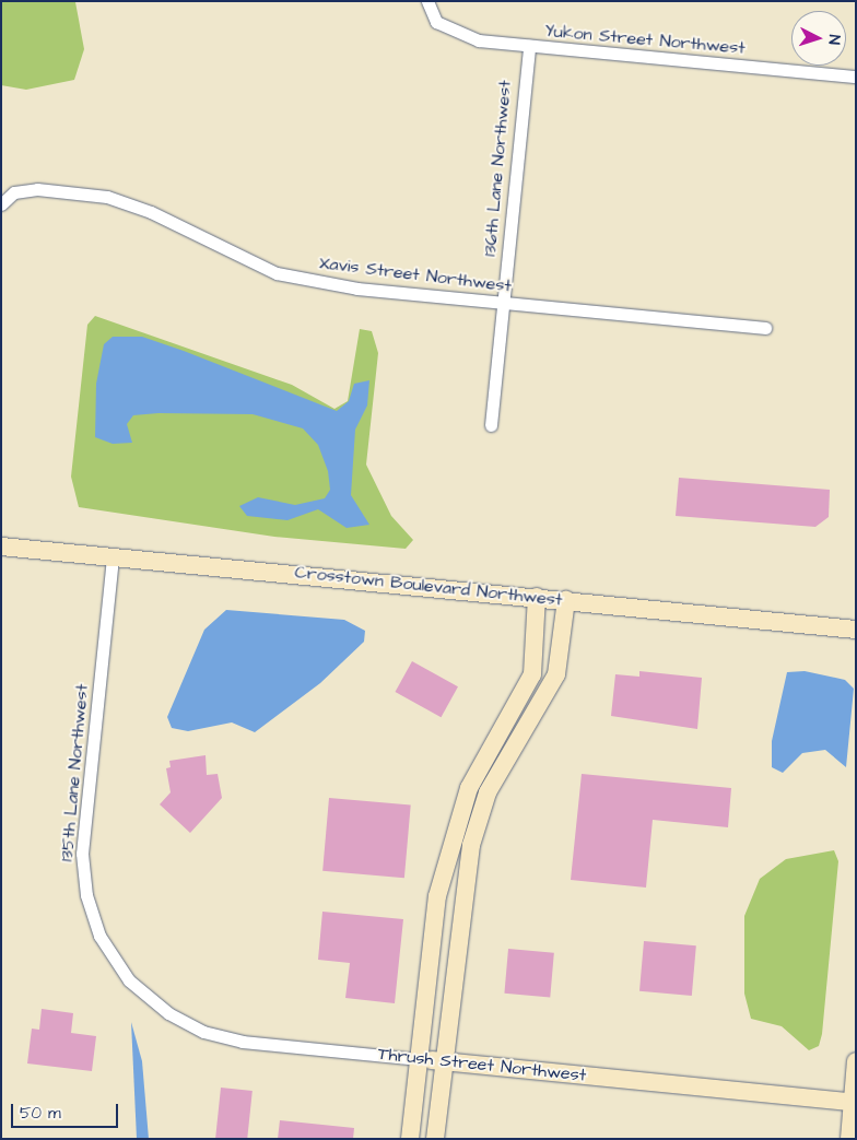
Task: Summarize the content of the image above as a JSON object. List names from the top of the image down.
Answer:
{
  "streets": {
    "street": [
      "Yukon Street Northwest",
      "136th Lane Northwest",
      "Xavis Street Northwest",
      "Crosstown Boulevard Northwest",
      "135th Lane Northwest",
      "Thrush Street Northwest"
    ]
  },
  "crossings": [
    ["Yukon Street Northwest", "136th Lane Northwest"],
    ["136th Lane Northwest", "Xavis Street Northwest"],
    ["Crosstown Boulevard Northwest", "135th Lane Northwest"],
    ["135th Lane Northwest", "Thrush Street Northwest"]
  ],
  "scale_bar": "50 m",
  "north": "right"
}
